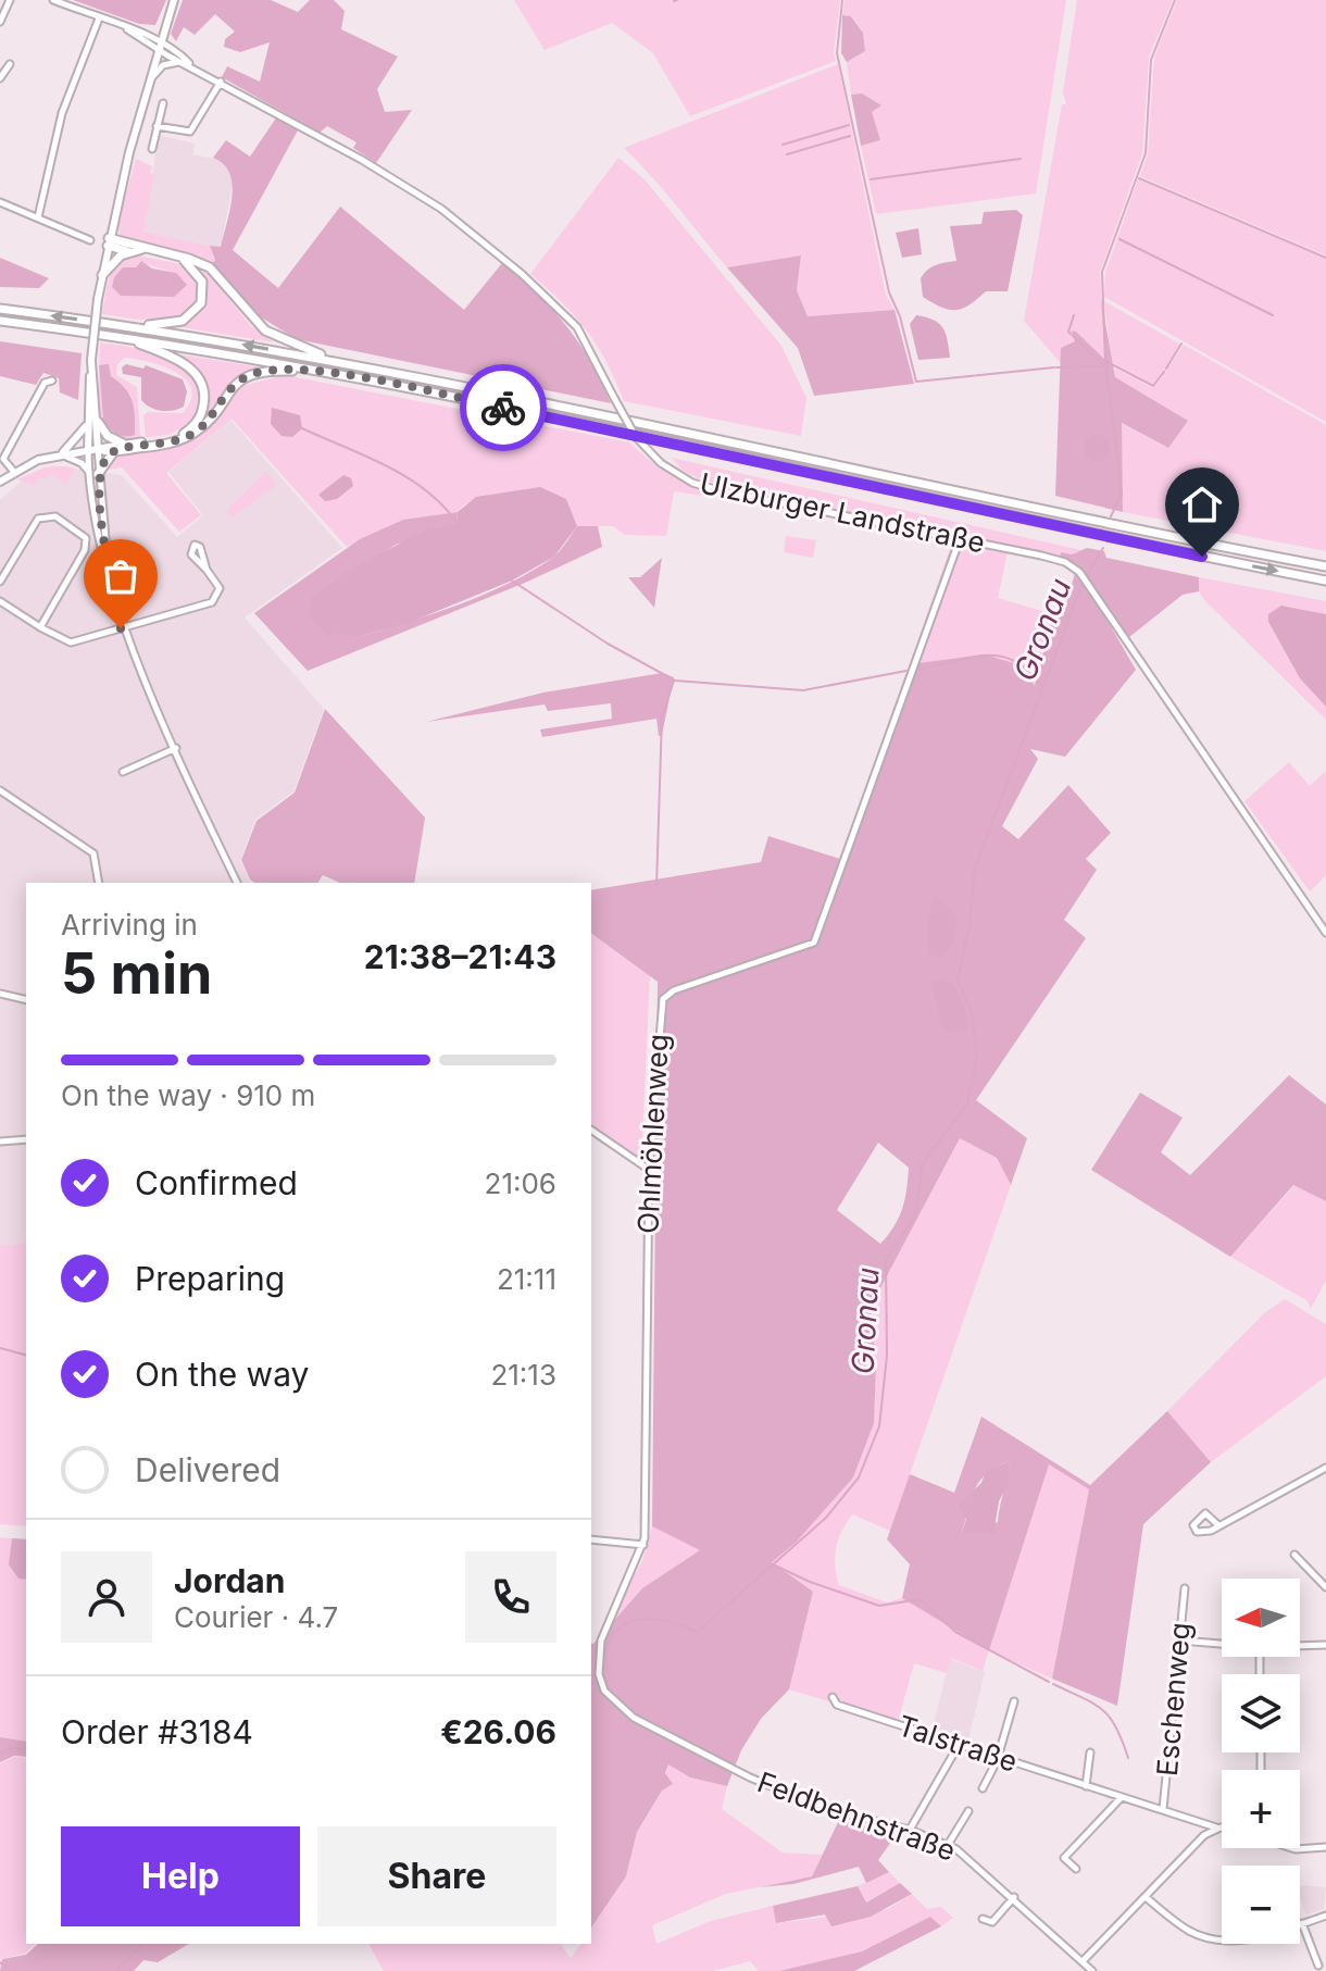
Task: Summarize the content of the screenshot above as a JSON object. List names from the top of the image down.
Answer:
{
  "streets": {
    "street": [
      "Ulzburger Landstraße",
      "Ohlmöhlenweg",
      "Eschenweg",
      "Talstraße",
      "Feldbehnstraße"
    ]
  },
  "crossings": [
    ["Ulzburger Landstraße", "Ohlmöhlenweg"],
    ["Ohlmöhlenweg", "Feldbehnstraße"],
    ["Eschenweg", "Talstraße"]
  ],
  "water": ["Gronau"],
  "north": "left",
  "page": {
    "heading": ["5 min", "Arriving in", "21:38–21:43"],
    "panel": [
      "Jordan",
      "Courier · 4.7",
      "Order #3184",
      "€26.06"
    ],
    "bar": "On the way · 910 m",
    "list": [
      ["Confirmed", "21:06"],
      ["Preparing", "21:11"],
      ["On the way", "21:13"],
      "Delivered"
    ],
    "map_buttons": ["+", "−"],
    "buttons": ["Help", "Share"]
  }
}
